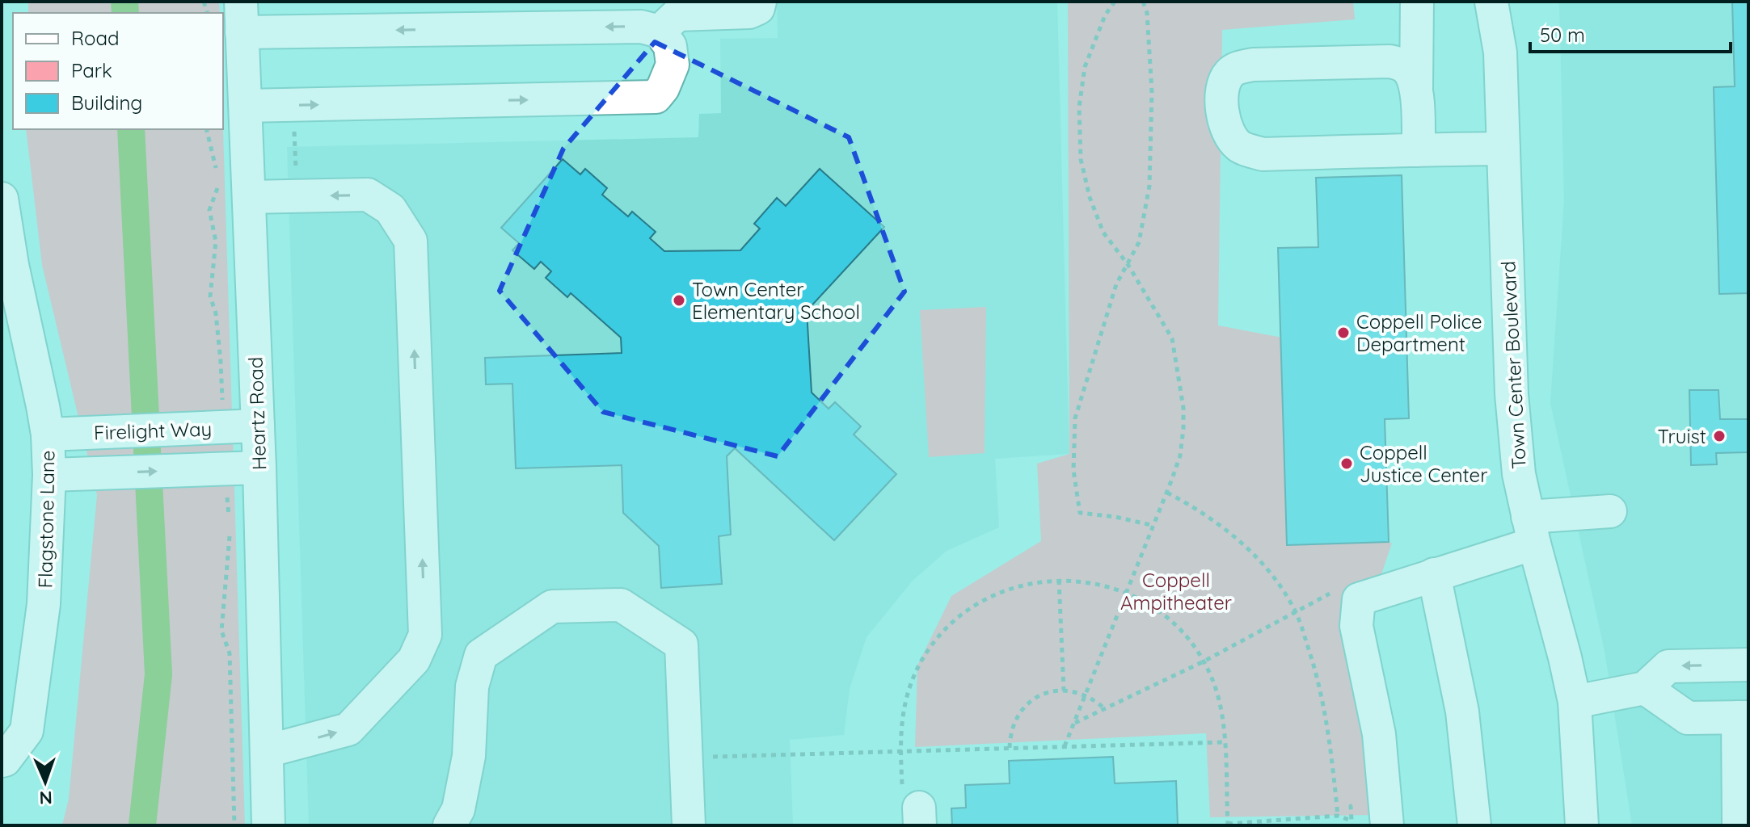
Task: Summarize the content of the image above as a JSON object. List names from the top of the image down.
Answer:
{
  "streets": {
    "street": [
      "Town Center Boulevard",
      "Heartz Road",
      "Firelight Way",
      "Flagstone Lane"
    ]
  },
  "crossings": [
    ["Heartz Road", "Firelight Way"],
    ["Firelight Way", "Flagstone Lane"]
  ],
  "parks": ["Coppell Ampitheater"],
  "places": [
    "Town Center Elementary School",
    "Coppell Police Department",
    "Truist",
    "Coppell Justice Center"
  ],
  "legend": ["Road", "Park", "Building"],
  "scale_bar": "50 m",
  "north": "bottom"
}
